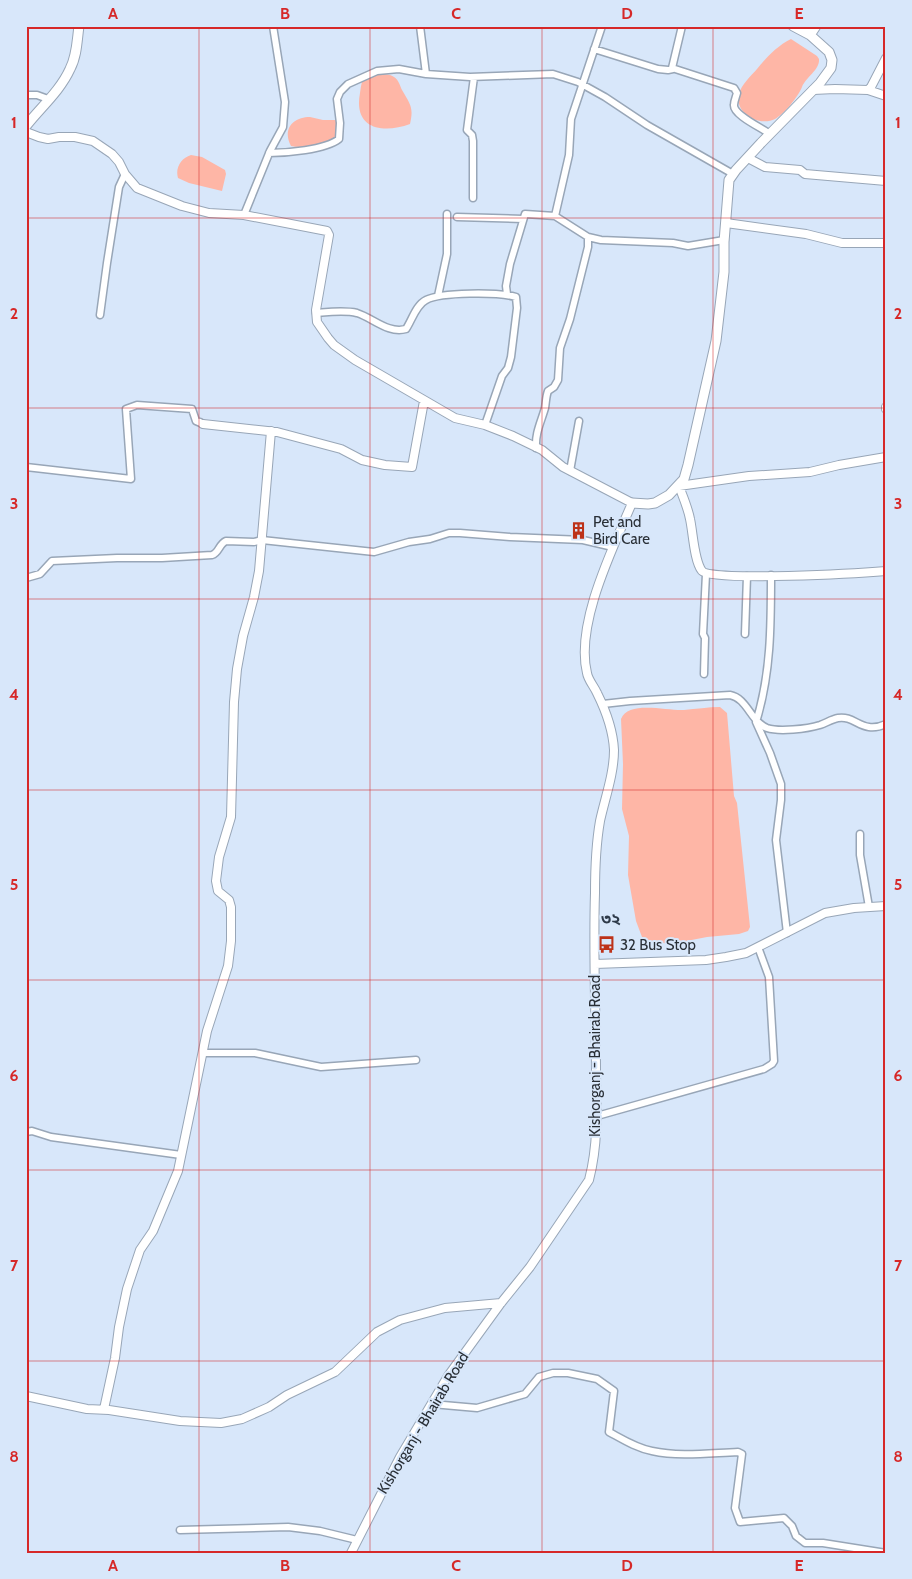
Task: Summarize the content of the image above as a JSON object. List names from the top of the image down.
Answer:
{
  "streets": {
    "street": ["Kishorganj - Bhairab Road"]
  },
  "districts": ["৩২"],
  "places": {
    "building": ["Pet and Bird Care"],
    "bus stop": ["32 Bus Stop"]
  },
  "grid": {
    "columns": [
      "A",
      "B",
      "C",
      "D",
      "E"
    ],
    "rows": [
      "1",
      "2",
      "3",
      "4",
      "5",
      "6",
      "7",
      "8"
    ]
  }
}
